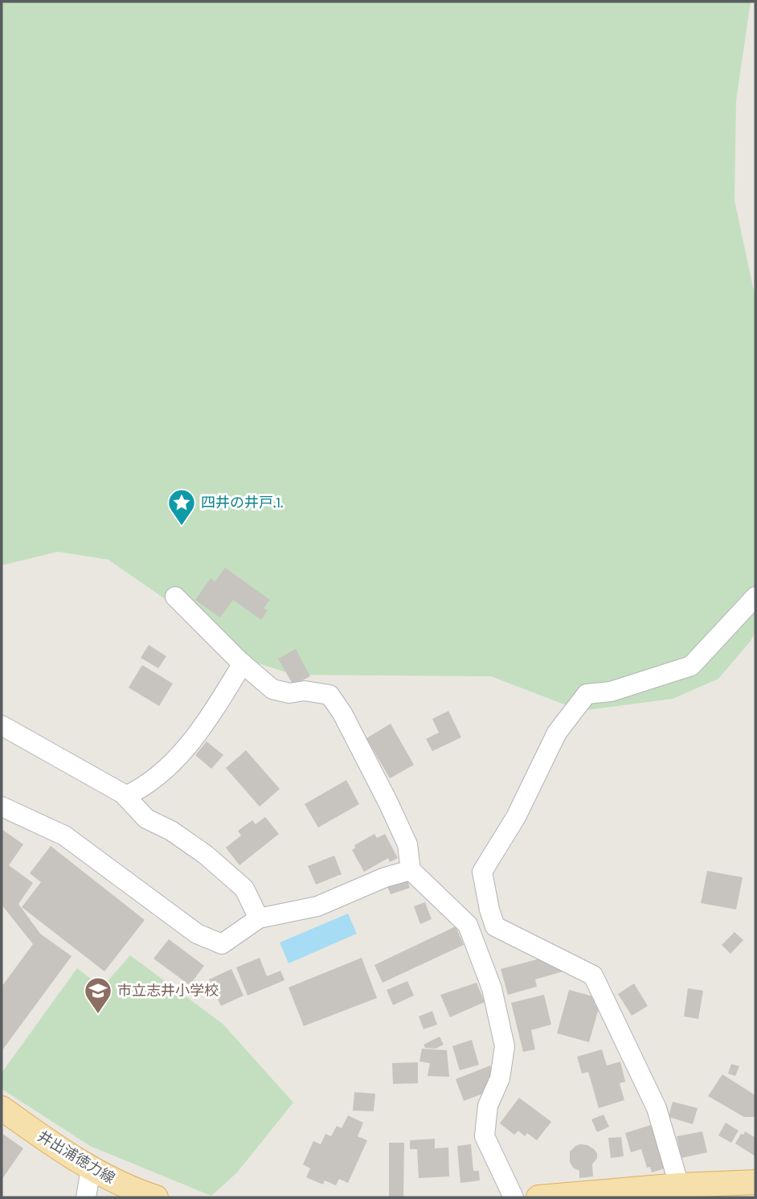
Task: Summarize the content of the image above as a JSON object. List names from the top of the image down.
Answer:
{
  "streets": {
    "main road": ["井出浦徳力線"]
  },
  "places": {
    "place": ["四井の井戸.1."],
    "school or university": ["市立志井小学校"]
  }
}
